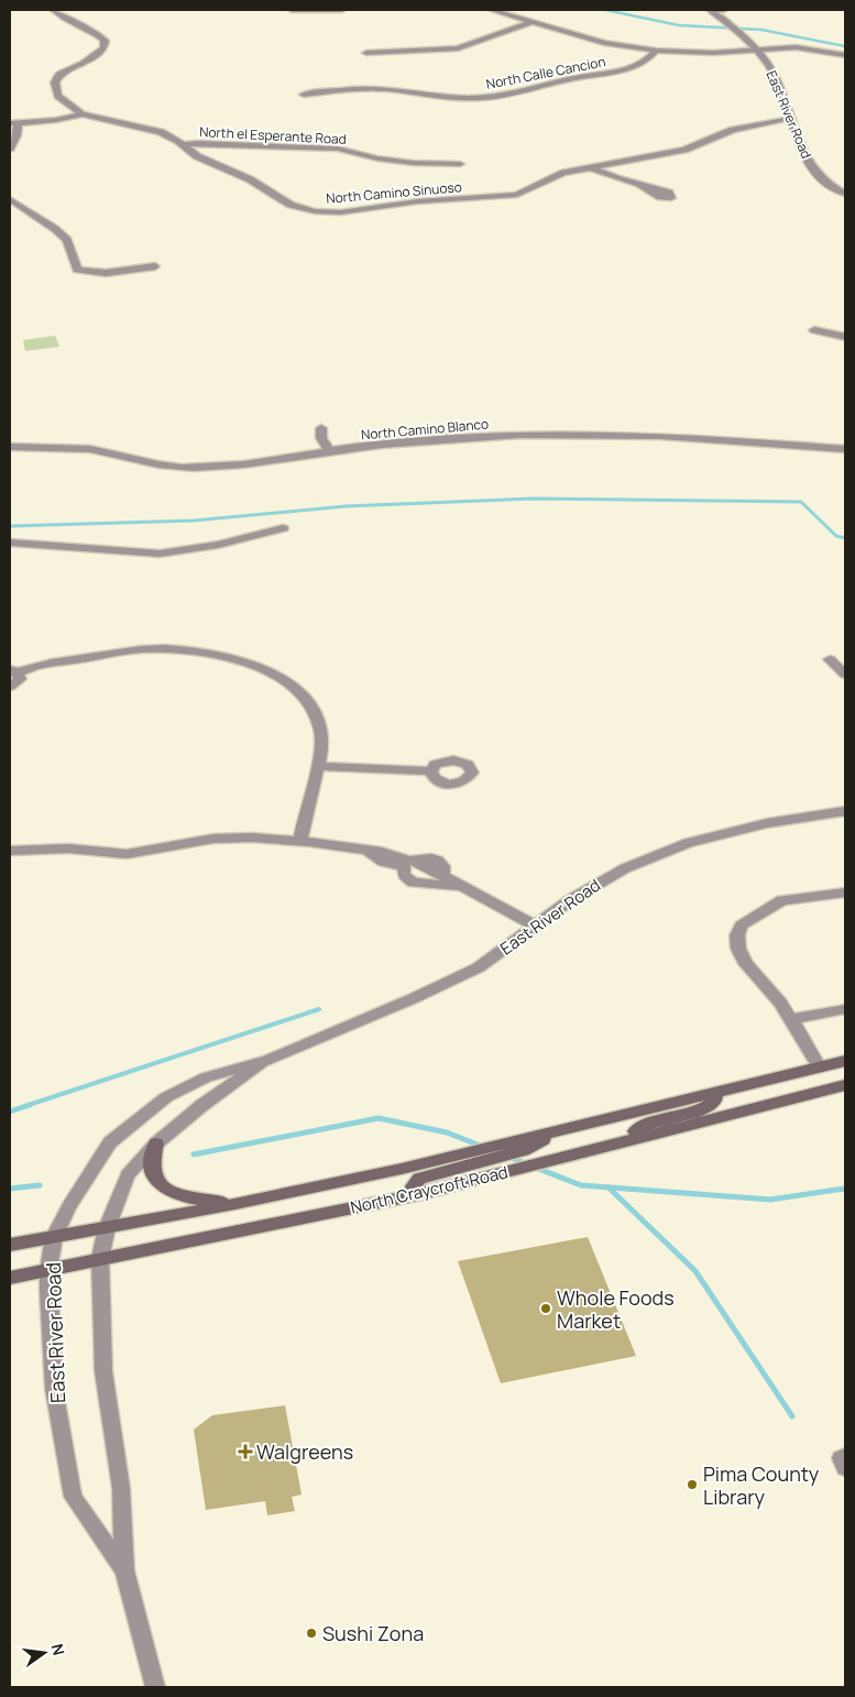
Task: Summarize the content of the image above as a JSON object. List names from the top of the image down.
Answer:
{
  "streets": {
    "main road": ["North Craycroft Road"],
    "street": [
      "North Calle Cancion",
      "East River Road",
      "North el Esperante Road",
      "North Camino Sinuoso",
      "North Camino Blanco"
    ]
  },
  "crossings": [
    ["East River Road", "North Camino Sinuoso"],
    ["East River Road", "North Craycroft Road"],
    ["North el Esperante Road", "North Camino Sinuoso"]
  ],
  "places": {
    "other": ["Whole Foods Market", "Pima County Library", "Sushi Zona"],
    "health": ["Walgreens"]
  },
  "north": "right"
}
